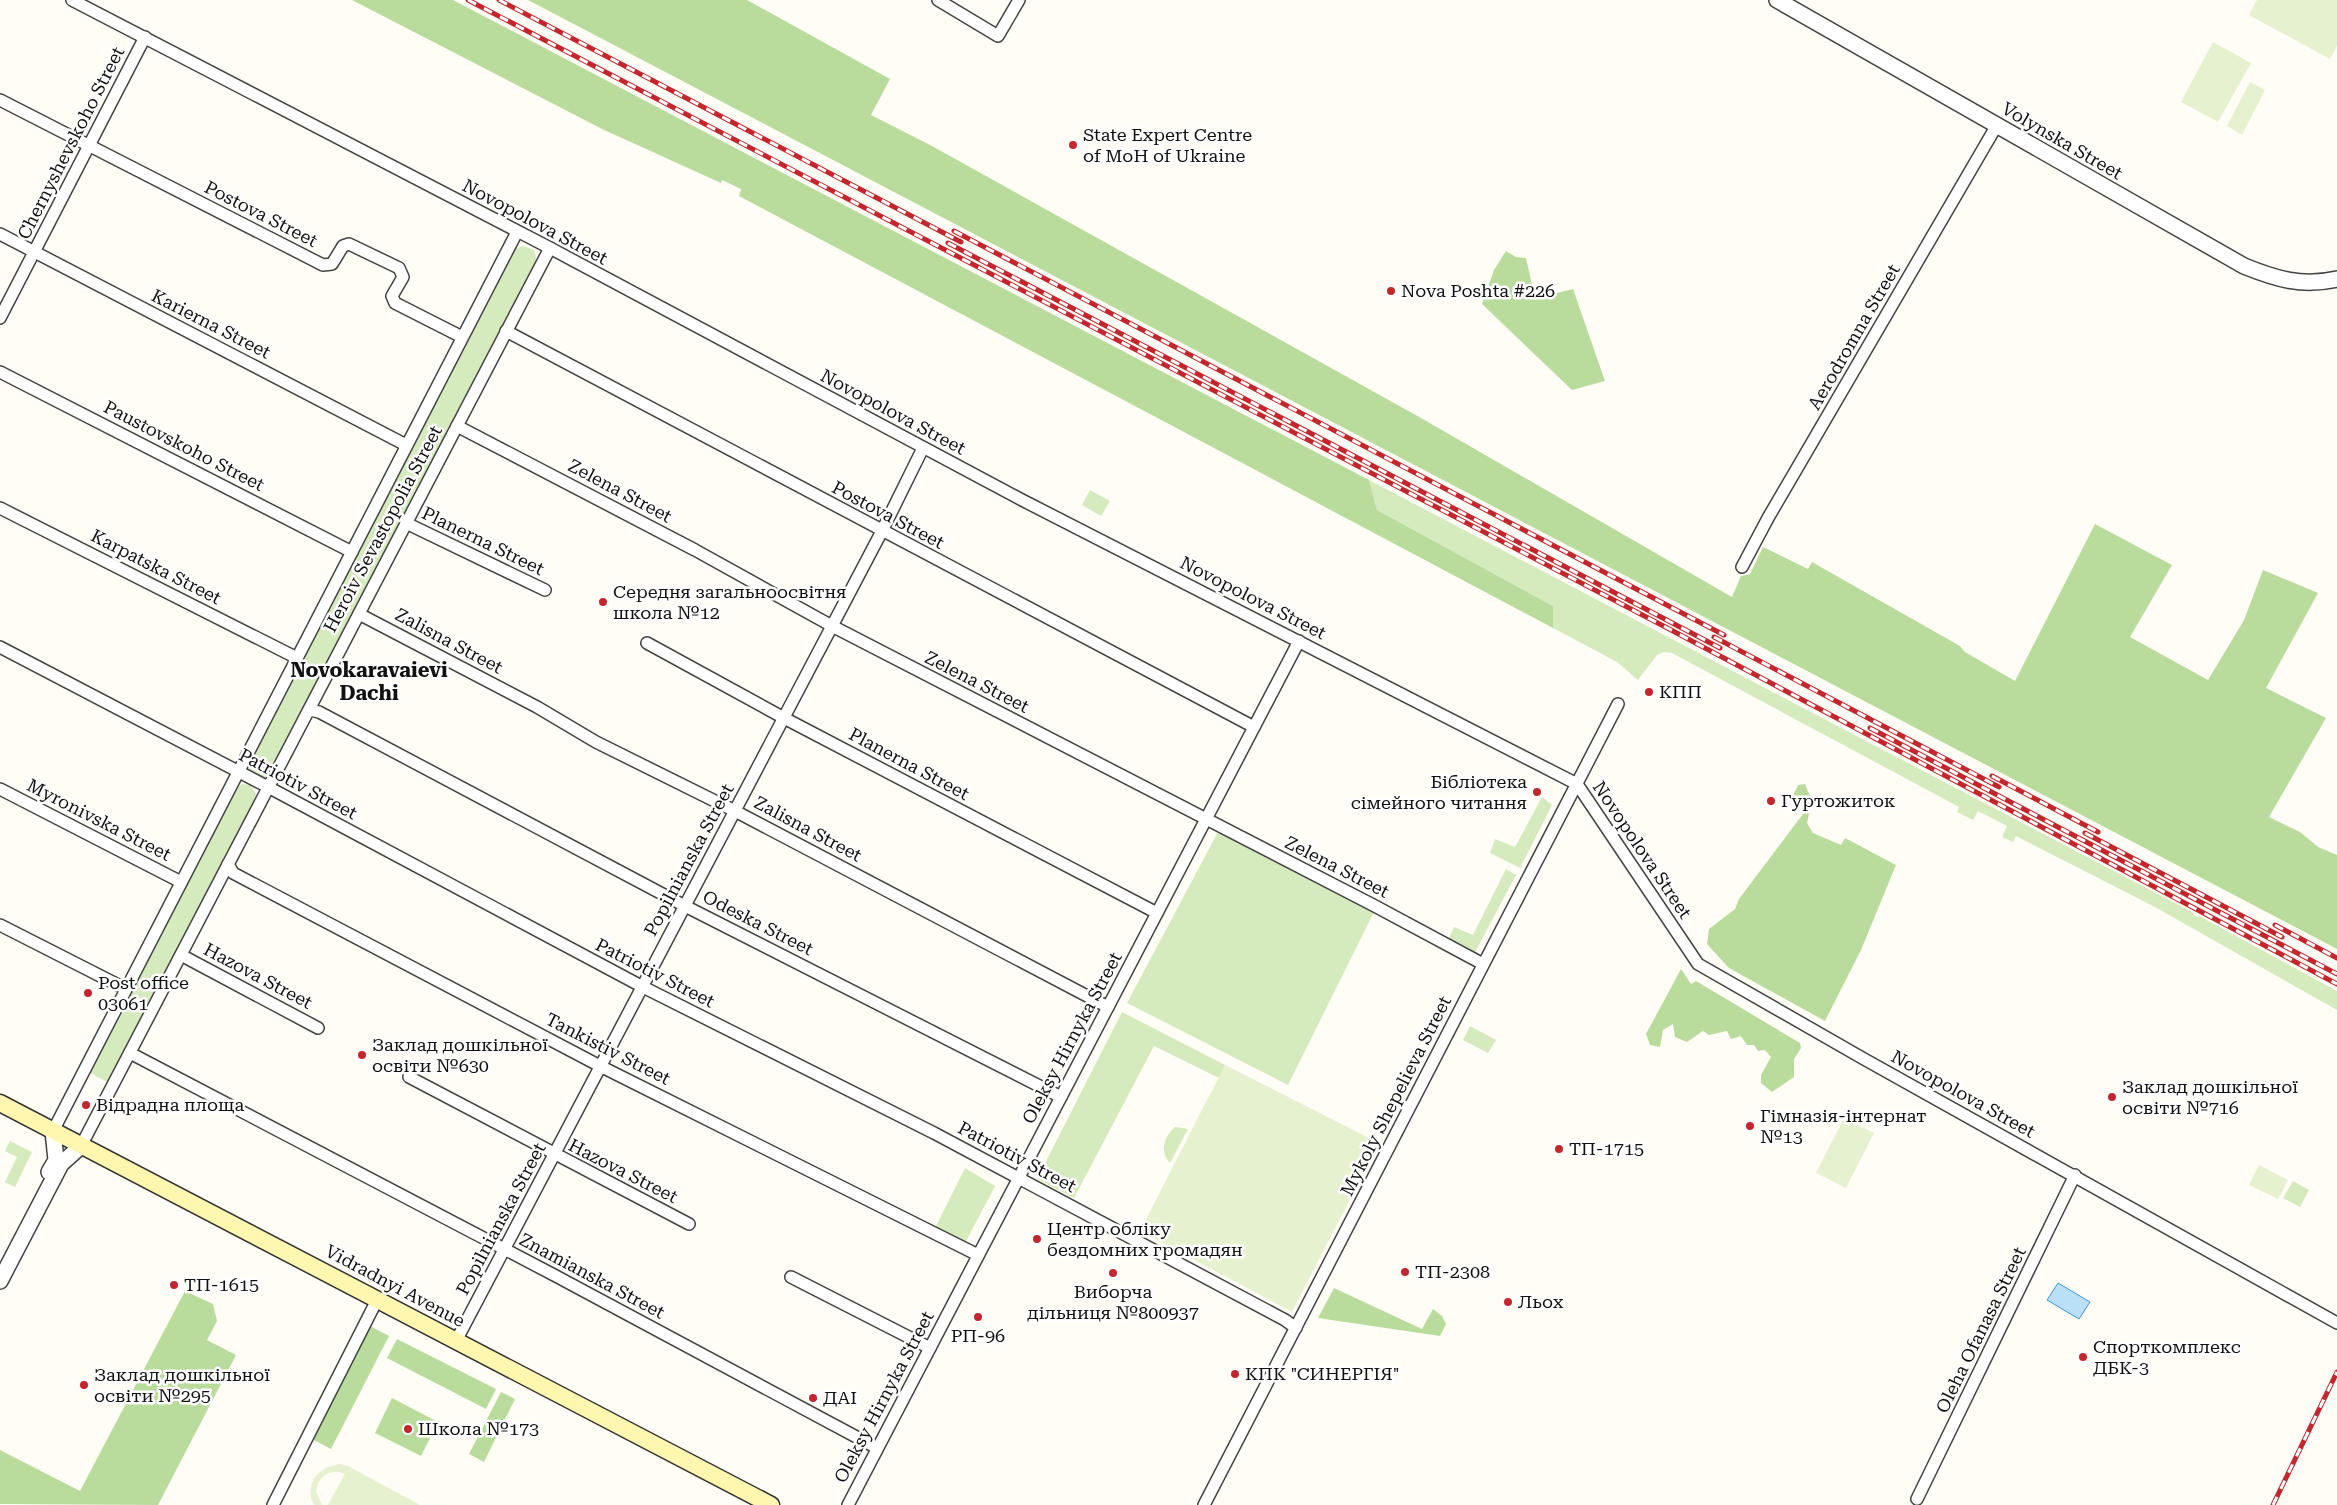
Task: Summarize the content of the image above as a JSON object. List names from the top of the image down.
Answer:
{
  "streets": {
    "main road": ["Vidradnyi Avenue"],
    "street": [
      "Volynska Street",
      "Chernyshevskoho Street",
      "Postova Street",
      "Novopolova Street",
      "Karierna Street",
      "Aerodromna Street",
      "Paustovskoho Street",
      "Zelena Street",
      "Heroiv Sevastopolia Street",
      "Planerna Street",
      "Karpatska Street",
      "Zalisna Street",
      "Patriotiv Street",
      "Myronivska Street",
      "Popilnianska Street",
      "Odeska Street",
      "Hazova Street",
      "Oleksy Hirnyka Street",
      "Tankistiv Street",
      "Mykoly Shepelieva Street",
      "Znamianska Street",
      "Oleha Ofanasa Street"
    ]
  },
  "crossings": [
    ["Volynska Street", "Aerodromna Street"],
    ["Chernyshevskoho Street", "Postova Street"],
    ["Chernyshevskoho Street", "Novopolova Street"],
    ["Chernyshevskoho Street", "Karierna Street"],
    ["Postova Street", "Heroiv Sevastopolia Street"],
    ["Postova Street", "Popilnianska Street"],
    ["Postova Street", "Oleksy Hirnyka Street"],
    ["Novopolova Street", "Heroiv Sevastopolia Street"],
    ["Novopolova Street", "Popilnianska Street"],
    ["Novopolova Street", "Oleksy Hirnyka Street"],
    ["Novopolova Street", "Mykoly Shepelieva Street"],
    ["Novopolova Street", "Oleha Ofanasa Street"],
    ["Karierna Street", "Heroiv Sevastopolia Street"],
    ["Paustovskoho Street", "Heroiv Sevastopolia Street"],
    ["Zelena Street", "Heroiv Sevastopolia Street"],
    ["Zelena Street", "Popilnianska Street"],
    ["Zelena Street", "Oleksy Hirnyka Street"],
    ["Zelena Street", "Mykoly Shepelieva Street"],
    ["Heroiv Sevastopolia Street", "Planerna Street"],
    ["Heroiv Sevastopolia Street", "Karpatska Street"],
    ["Heroiv Sevastopolia Street", "Zalisna Street"],
    ["Heroiv Sevastopolia Street", "Patriotiv Street"],
    ["Heroiv Sevastopolia Street", "Myronivska Street"],
    ["Heroiv Sevastopolia Street", "Odeska Street"],
    ["Heroiv Sevastopolia Street", "Hazova Street"],
    ["Heroiv Sevastopolia Street", "Tankistiv Street"],
    ["Heroiv Sevastopolia Street", "Znamianska Street"],
    ["Heroiv Sevastopolia Street", "Vidradnyi Avenue"],
    ["Planerna Street", "Popilnianska Street"],
    ["Planerna Street", "Oleksy Hirnyka Street"],
    ["Zalisna Street", "Popilnianska Street"],
    ["Zalisna Street", "Oleksy Hirnyka Street"],
    ["Patriotiv Street", "Popilnianska Street"],
    ["Patriotiv Street", "Oleksy Hirnyka Street"],
    ["Patriotiv Street", "Mykoly Shepelieva Street"],
    ["Popilnianska Street", "Odeska Street"],
    ["Popilnianska Street", "Hazova Street"],
    ["Popilnianska Street", "Tankistiv Street"],
    ["Popilnianska Street", "Znamianska Street"],
    ["Popilnianska Street", "Vidradnyi Avenue"],
    ["Odeska Street", "Oleksy Hirnyka Street"],
    ["Oleksy Hirnyka Street", "Tankistiv Street"],
    ["Oleksy Hirnyka Street", "Znamianska Street"]
  ],
  "districts": ["Novokaravaievi Dachi"],
  "places": [
    "State Expert Centre of MoH of Ukraine",
    "Nova Poshta #226",
    "Середня загальноосвітня школа №12",
    "КПП",
    "Бібліотека сімейного читання",
    "Гуртожиток",
    "Post office 03061",
    "Заклад дошкільної освіти №630",
    "Заклад дошкільної освіти №716",
    "Відрадна площа",
    "Гімназія-інтернат №13",
    "ТП-1715",
    "Центр обліку бездомних громадян",
    "ТП-2308",
    "Виборча дільниця №800937",
    "ТП-1615",
    "Льох",
    "РП-96",
    "Спорткомплекс ДБК-3",
    "КПК \"СИНЕРГІЯ\"",
    "Заклад дошкільної освіти №295",
    "ДАІ",
    "Школа №173"
  ]
}
